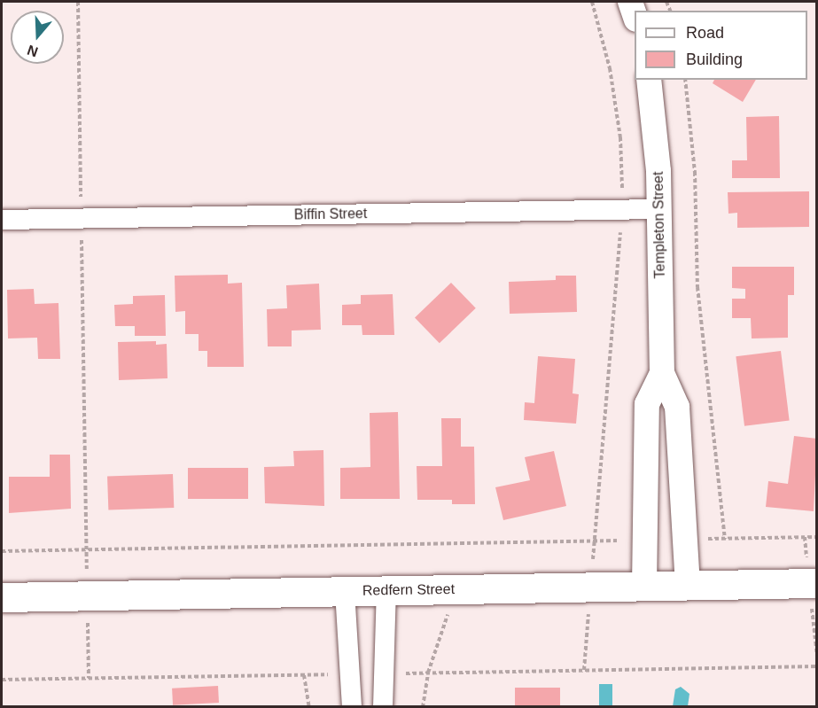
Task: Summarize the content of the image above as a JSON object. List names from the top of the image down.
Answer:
{
  "streets": {
    "main road": ["Redfern Street"],
    "street": ["Biffin Street", "Templeton Street"]
  },
  "crossings": [
    ["Biffin Street", "Templeton Street"],
    ["Templeton Street", "Redfern Street"]
  ],
  "legend": ["Road", "Building"],
  "north": "bottom"
}
